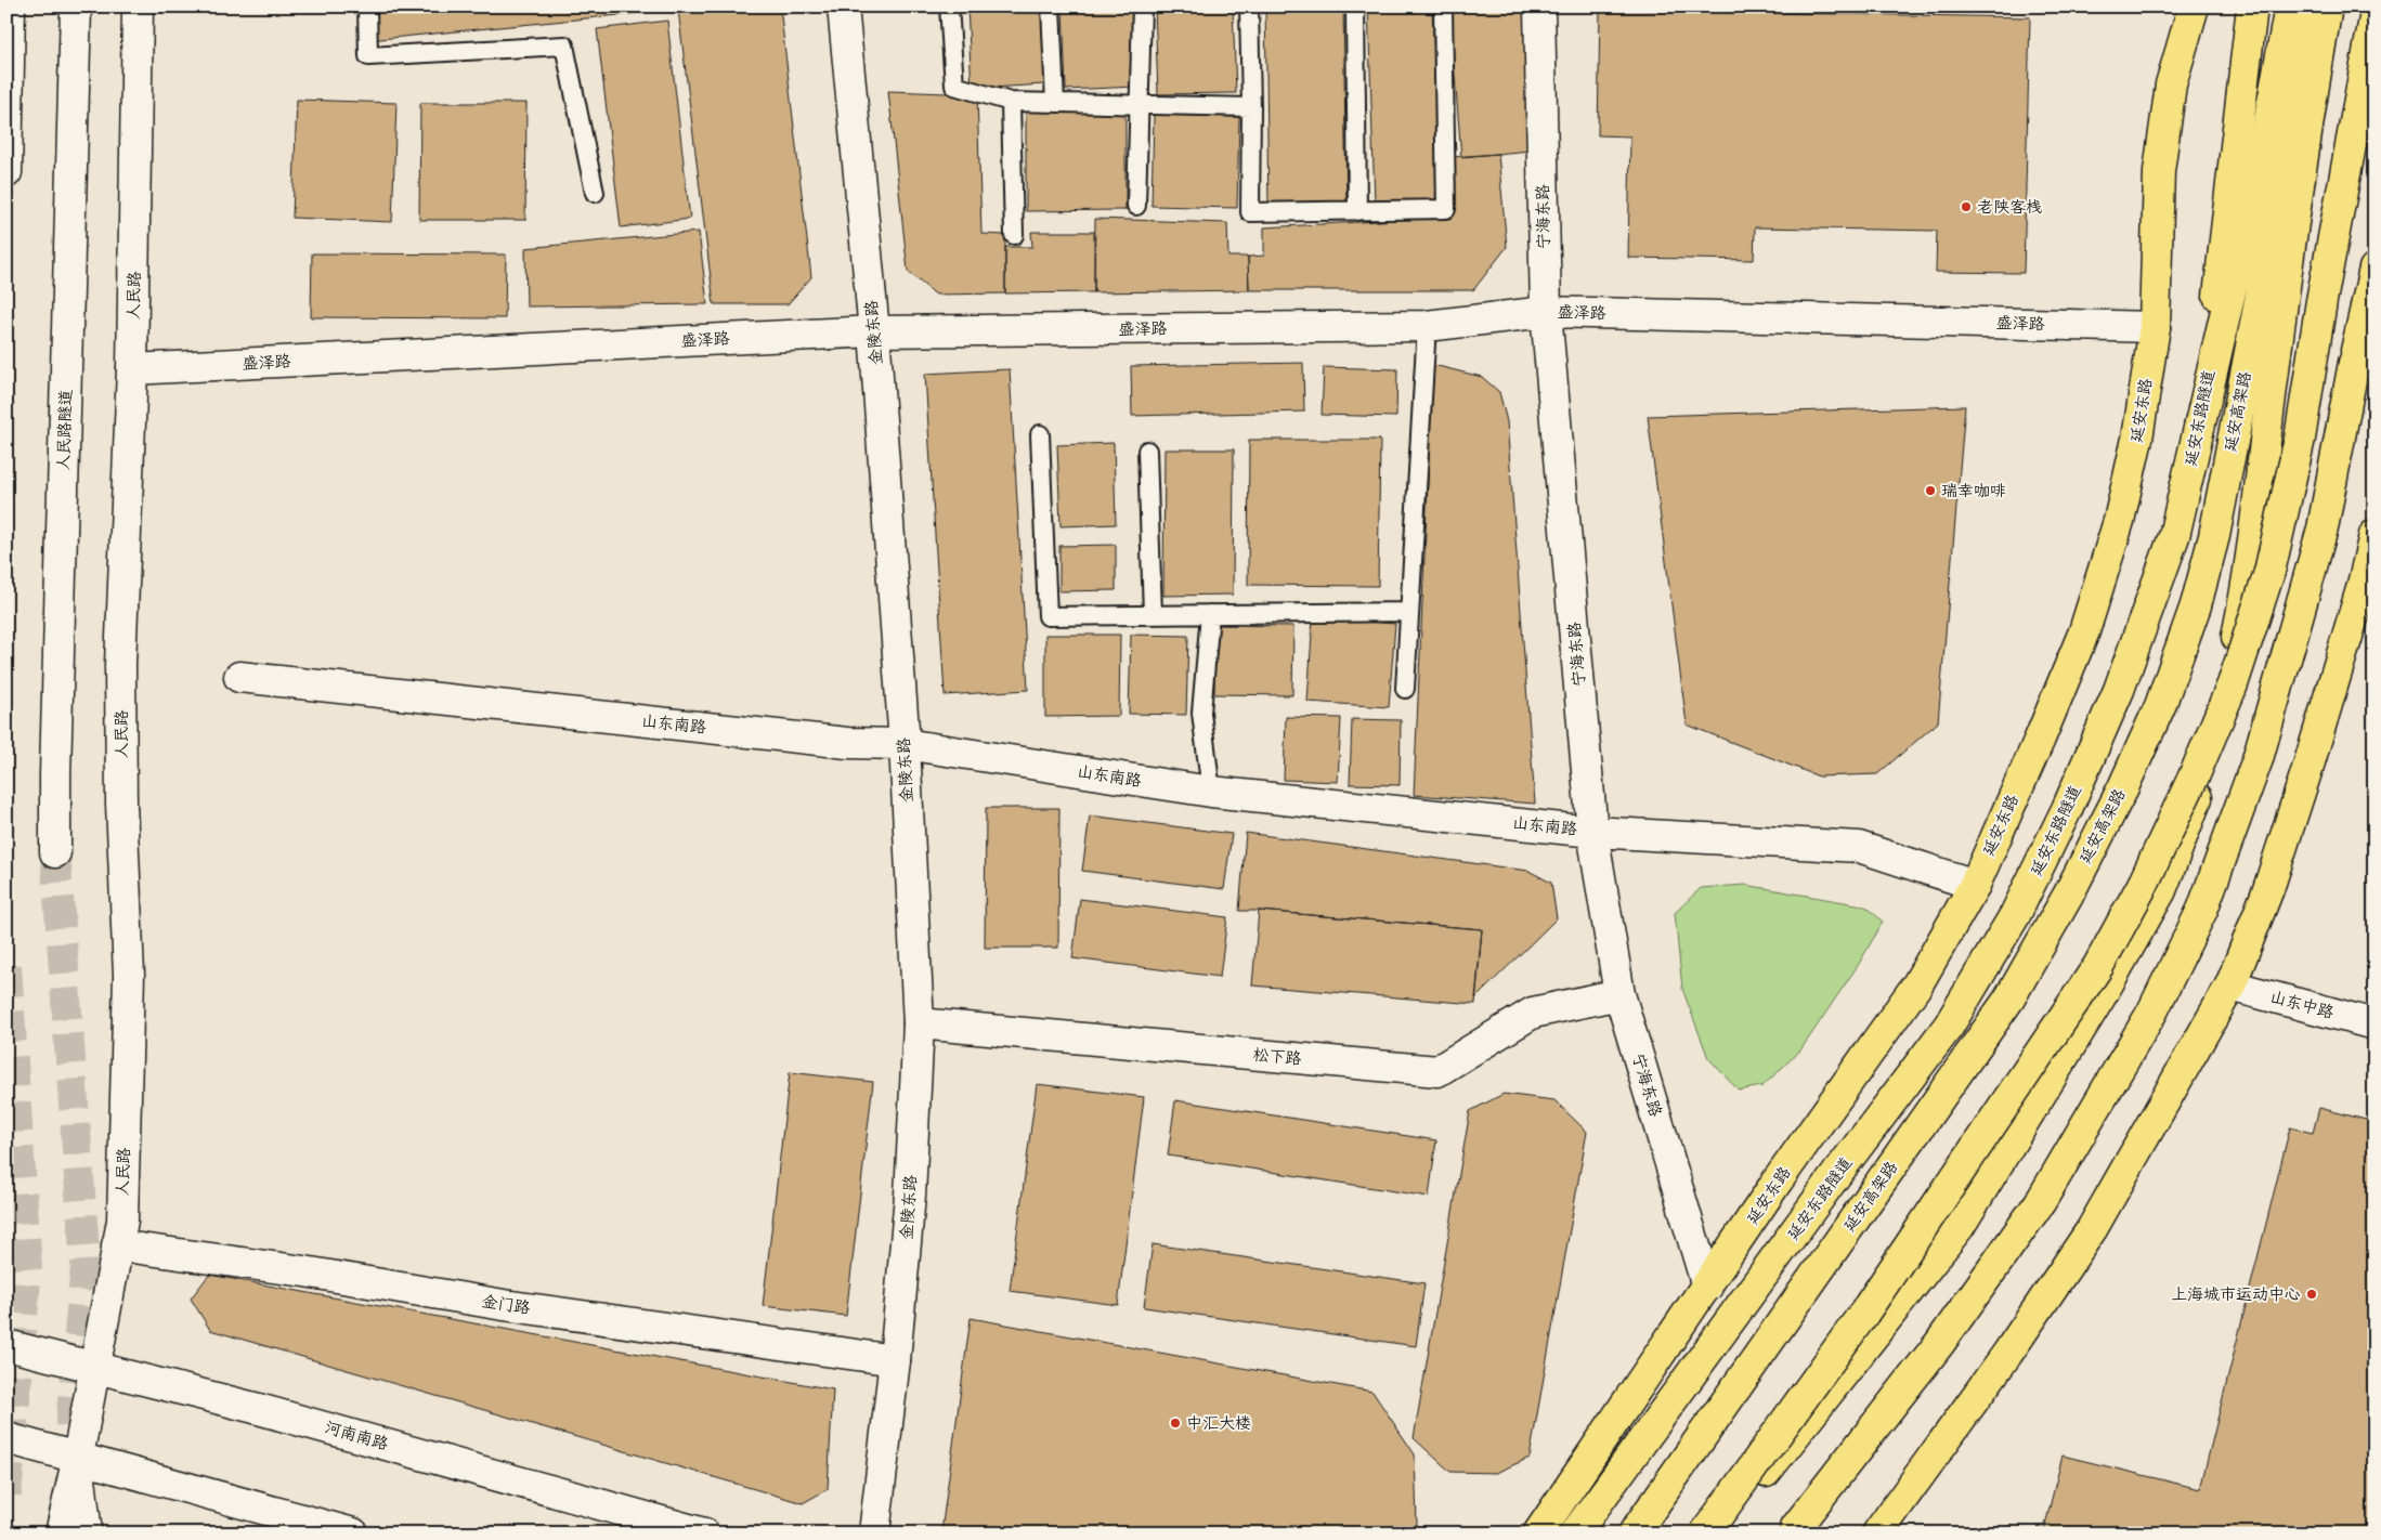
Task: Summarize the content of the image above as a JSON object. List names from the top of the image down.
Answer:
{
  "streets": {
    "main road": ["延安东路", "延安高架路", "延安东路隧道"],
    "street": [
      "宁海东路",
      "人民路",
      "盛泽路",
      "金陵东路",
      "人民路隧道",
      "山东南路",
      "山东中路",
      "松下路",
      "金门路",
      "河南南路"
    ]
  },
  "crossings": [
    ["宁海东路", "盛泽路"],
    ["宁海东路", "延安东路"],
    ["宁海东路", "山东南路"],
    ["宁海东路", "松下路"],
    ["人民路", "盛泽路"],
    ["人民路", "金门路"],
    ["人民路", "河南南路"],
    ["盛泽路", "金陵东路"],
    ["盛泽路", "延安东路"],
    ["金陵东路", "山东南路"],
    ["金陵东路", "松下路"],
    ["金陵东路", "金门路"],
    ["延安东路", "山东南路"]
  ],
  "places": [
    "老陕客栈",
    "瑞幸咖啡",
    "上海城市运动中心",
    "中汇大楼"
  ]
}
